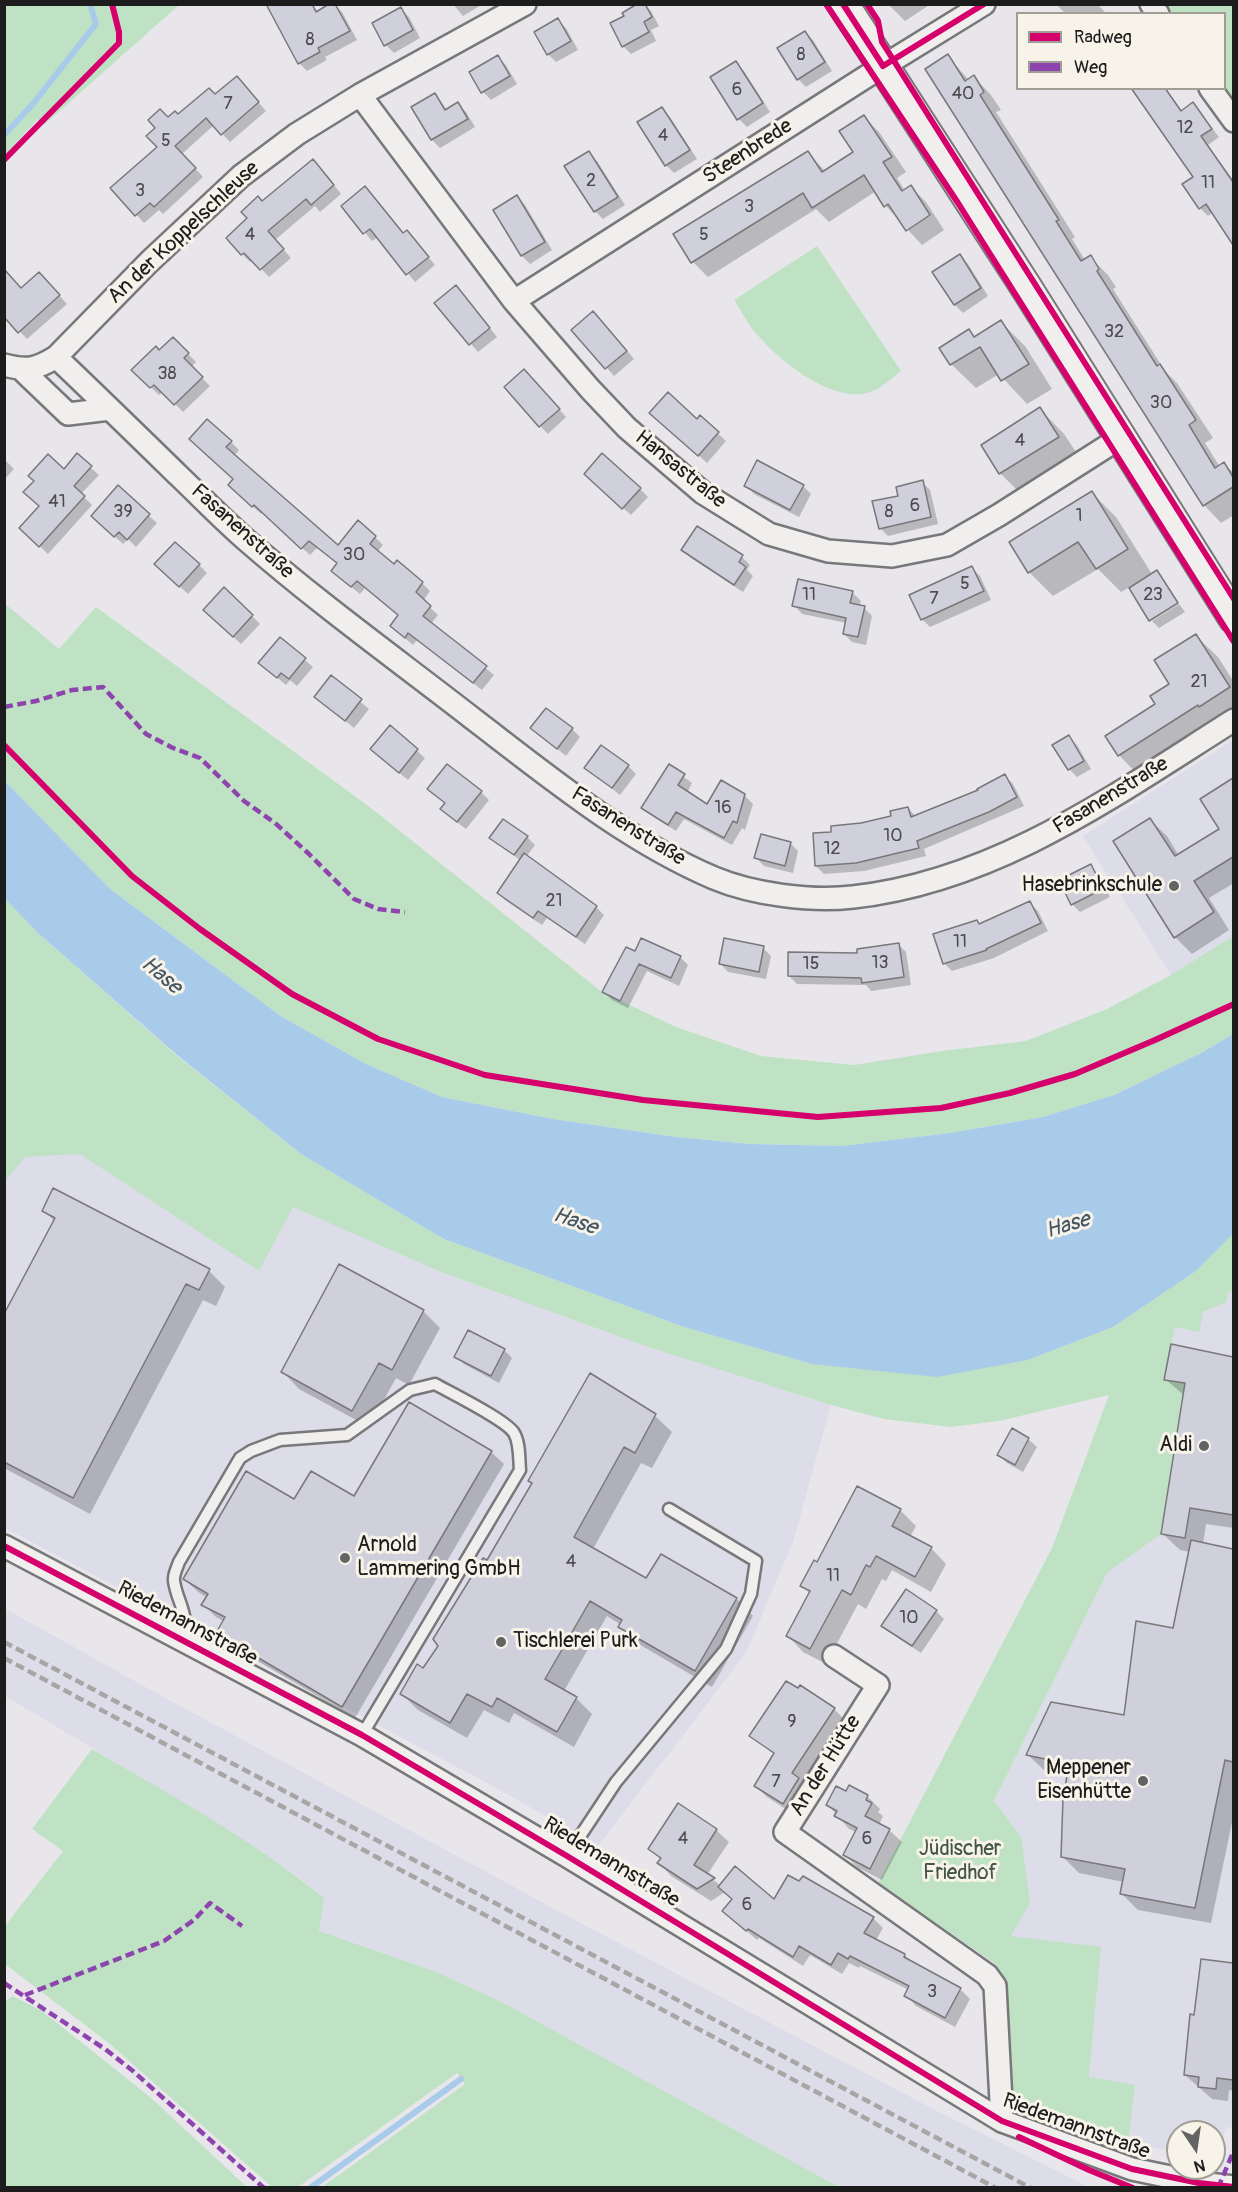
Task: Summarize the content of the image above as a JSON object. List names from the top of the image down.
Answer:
{
  "streets": {
    "street": [
      "Steenbrede",
      "An der Koppelschleuse",
      "Hansastraße",
      "Fasanenstraße",
      "Riedemannstraße",
      "An der Hütte"
    ]
  },
  "crossings": [
    ["Steenbrede", "Hansastraße"],
    ["An der Koppelschleuse", "Hansastraße"],
    ["An der Koppelschleuse", "Fasanenstraße"],
    ["Riedemannstraße", "An der Hütte"]
  ],
  "water": ["Hase"],
  "parks": ["Jüdischer Friedhof"],
  "places": [
    "Hasebrinkschule",
    "Aldi",
    "Arnold Lammering GmbH",
    "Tischlerei Purk",
    "Meppener Eisenhütte"
  ],
  "house_numbers": [
    "8",
    "8",
    "6",
    "40",
    "7",
    "12",
    "4",
    "5",
    "2",
    "11",
    "3",
    "3",
    "4",
    "5",
    "32",
    "38",
    "30",
    "4",
    "41",
    "6",
    "39",
    "8",
    "1",
    "30",
    "5",
    "11",
    "23",
    "7",
    "21",
    "16",
    "10",
    "12",
    "21",
    "11",
    "13",
    "15",
    "4",
    "11",
    "10",
    "9",
    "7",
    "4",
    "6",
    "6",
    "3"
  ],
  "legend": ["Radweg", "Weg"],
  "north": "bottom"
}
